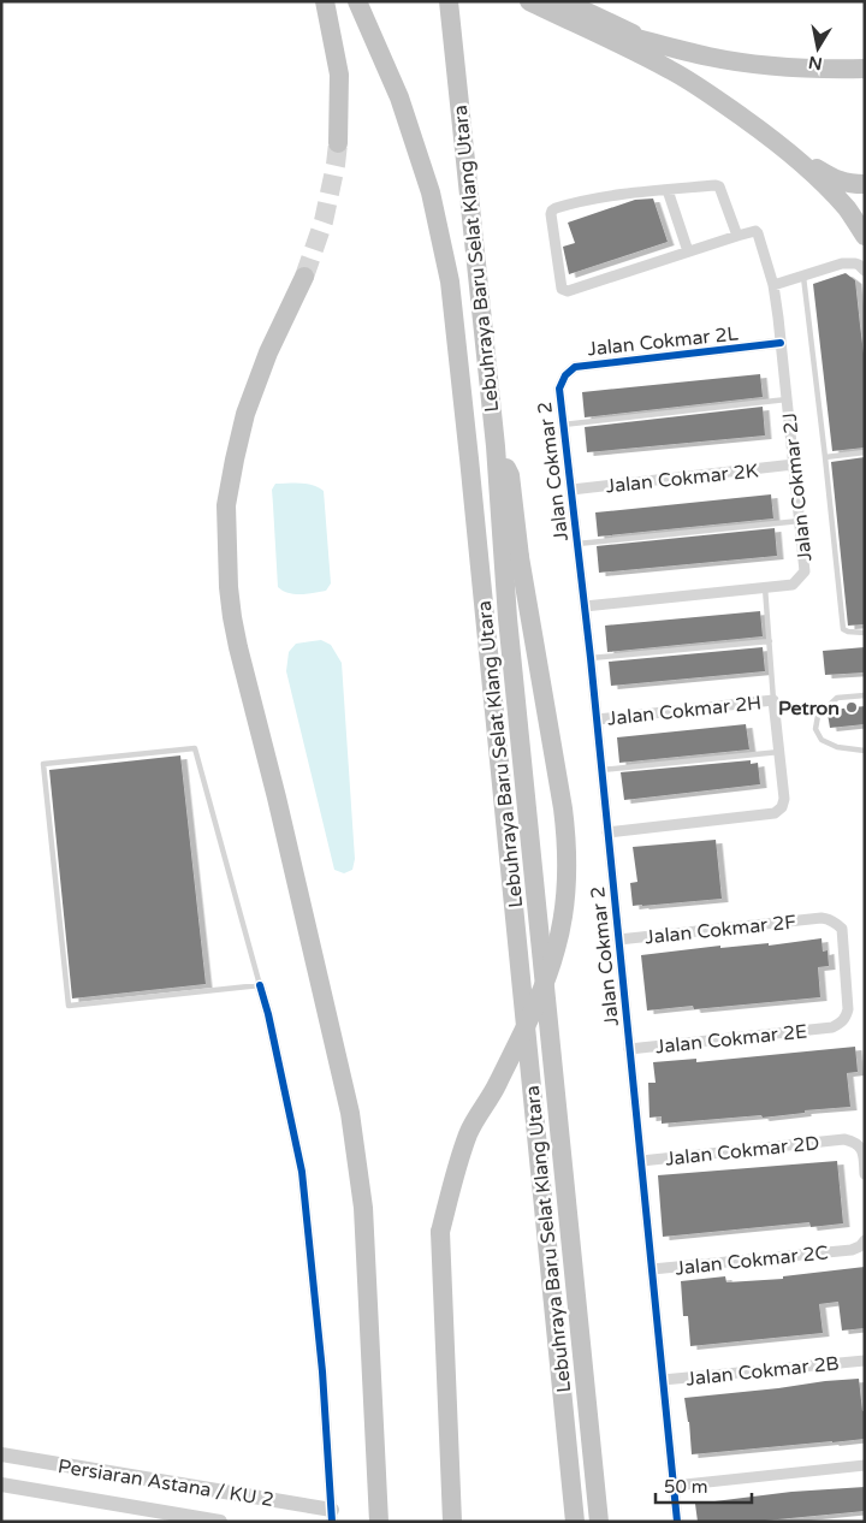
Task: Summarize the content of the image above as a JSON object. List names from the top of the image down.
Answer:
{
  "streets": {
    "highway": ["Lebuhraya Baru Selat Klang Utara"],
    "street": [
      "Jalan Cokmar 2L",
      "Jalan Cokmar 2",
      "Jalan Cokmar 2K",
      "Jalan Cokmar 2J",
      "Jalan Cokmar 2H",
      "Jalan Cokmar 2F",
      "Jalan Cokmar 2E",
      "Jalan Cokmar 2D",
      "Jalan Cokmar 2C",
      "Jalan Cokmar 2B",
      "Persiaran Astana / KU 2"
    ]
  },
  "crossings": [
    ["Jalan Cokmar 2L", "Jalan Cokmar 2"],
    ["Jalan Cokmar 2L", "Jalan Cokmar 2J"],
    ["Jalan Cokmar 2", "Jalan Cokmar 2K"],
    ["Jalan Cokmar 2", "Jalan Cokmar 2J"],
    ["Jalan Cokmar 2", "Jalan Cokmar 2H"],
    ["Jalan Cokmar 2", "Jalan Cokmar 2F"],
    ["Jalan Cokmar 2", "Jalan Cokmar 2E"],
    ["Jalan Cokmar 2", "Jalan Cokmar 2D"],
    ["Jalan Cokmar 2", "Jalan Cokmar 2C"],
    ["Jalan Cokmar 2", "Jalan Cokmar 2B"],
    ["Jalan Cokmar 2K", "Jalan Cokmar 2J"],
    ["Jalan Cokmar 2F", "Jalan Cokmar 2E"]
  ],
  "places": ["Petron"],
  "scale_bar": "50 m",
  "north": "bottom"
}
